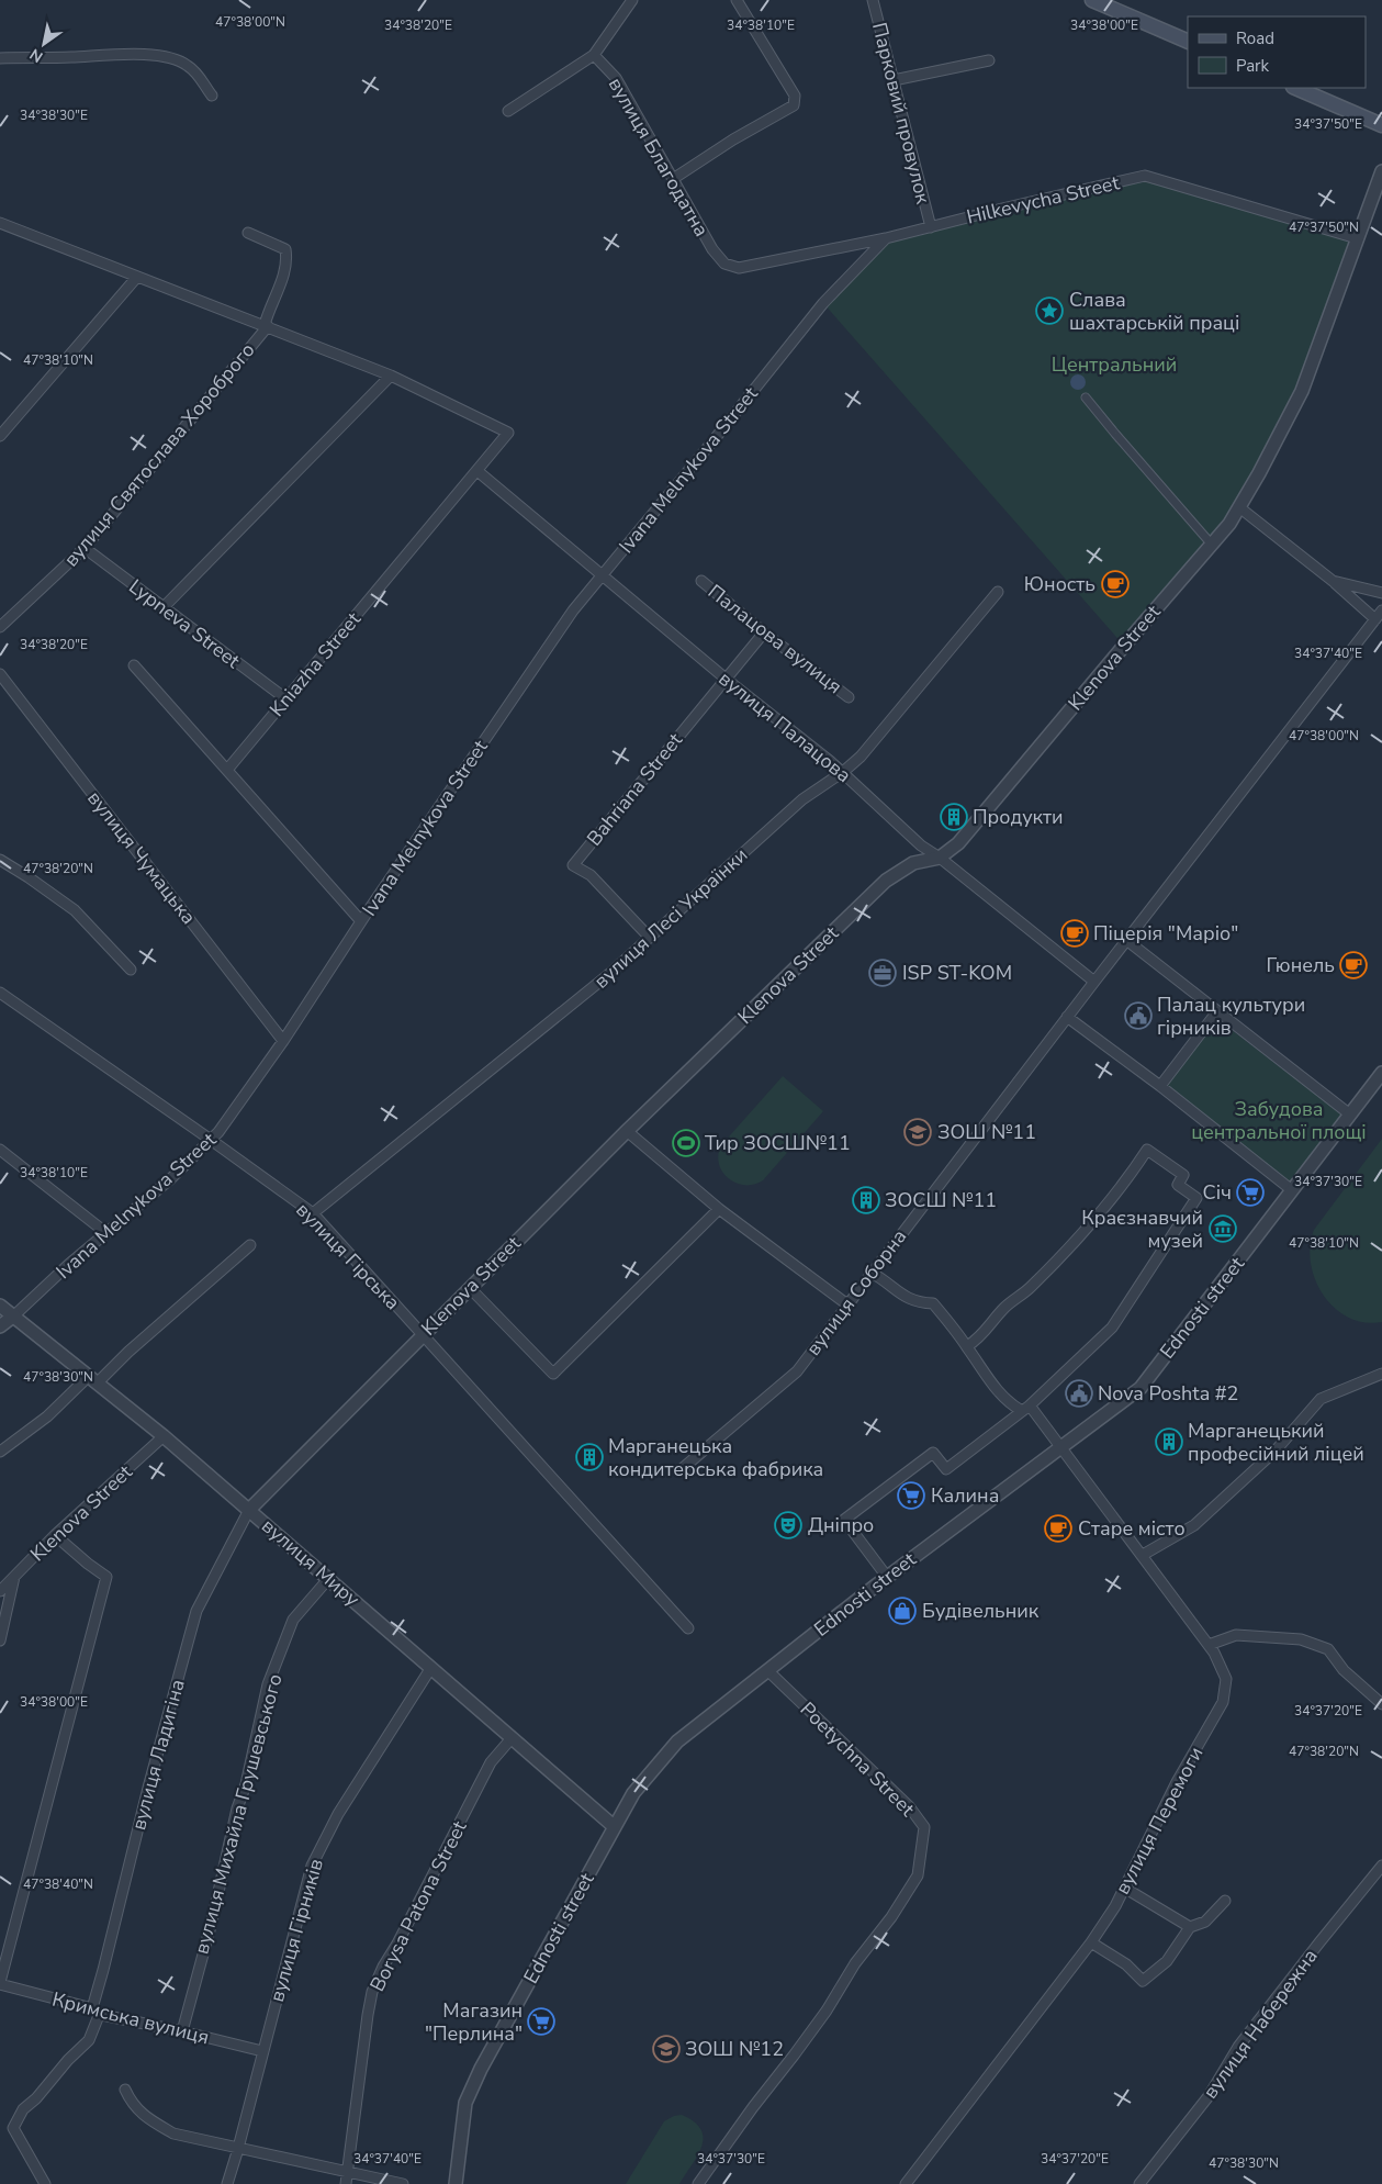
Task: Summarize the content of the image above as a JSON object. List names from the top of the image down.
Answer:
{
  "streets": {
    "street": [
      "Парковий провулок",
      "вулиця Благодатна",
      "Hilkevycha Street",
      "вулиця Святослава Хороброго",
      "Ivana Melnykova Street",
      "Lypneva Street",
      "Палацова вулиця",
      "Klenova Street",
      "Kniazha Street",
      "вулиця Палацова",
      "Bahriana Street",
      "вулиця Чумацька",
      "вулиця Лесі Українки",
      "вулиця Гірська",
      "вулиця Соборна",
      "Ednosti street",
      "вулиця Миру",
      "вулиця Ладигіна",
      "Poetychna Street",
      "вулиця Михайла Грушевського",
      "вулиця Перемоги",
      "Borysa Patona Street",
      "вулиця Гірників",
      "Кримська вулиця",
      "вулиця Набережна"
    ]
  },
  "crossings": [
    ["Парковий провулок", "Hilkevycha Street"],
    ["вулиця Благодатна", "Hilkevycha Street"],
    ["вулиця Благодатна", "Ivana Melnykova Street"],
    ["Hilkevycha Street", "Ivana Melnykova Street"],
    ["Hilkevycha Street", "Klenova Street"],
    ["вулиця Святослава Хороброго", "Lypneva Street"],
    ["Ivana Melnykova Street", "вулиця Палацова"],
    ["Ivana Melnykova Street", "вулиця Чумацька"],
    ["Ivana Melnykova Street", "вулиця Гірська"],
    ["Ivana Melnykova Street", "вулиця Миру"],
    ["Lypneva Street", "Kniazha Street"],
    ["Палацова вулиця", "Bahriana Street"],
    ["Klenova Street", "вулиця Палацова"],
    ["Klenova Street", "вулиця Гірська"],
    ["Klenova Street", "вулиця Миру"],
    ["Klenova Street", "вулиця Ладигіна"],
    ["Kniazha Street", "вулиця Палацова"],
    ["вулиця Палацова", "Bahriana Street"],
    ["вулиця Палацова", "вулиця Лесі Українки"],
    ["вулиця Палацова", "вулиця Соборна"],
    ["Bahriana Street", "вулиця Лесі Українки"],
    ["вулиця Лесі Українки", "вулиця Гірська"],
    ["вулиця Соборна", "вулиця Перемоги"],
    ["Ednosti street", "вулиця Миру"],
    ["Ednosti street", "Poetychna Street"],
    ["Ednosti street", "вулиця Перемоги"],
    ["вулиця Миру", "вулиця Ладигіна"],
    ["вулиця Миру", "вулиця Михайла Грушевського"],
    ["вулиця Миру", "Borysa Patona Street"],
    ["вулиця Миру", "вулиця Гірників"],
    ["вулиця Ладигіна", "Кримська вулиця"],
    ["вулиця Михайла Грушевського", "Кримська вулиця"],
    ["вулиця Гірників", "Кримська вулиця"]
  ],
  "parks": ["Центральний", "Забудова центральної площі"],
  "places": {
    "place": ["Слава шахтарській праці"],
    "cafe": [
      "Юность",
      "Піцерія \"Маріо\"",
      "Гюнель",
      "Старе місто"
    ],
    "building": [
      "Продукти",
      "ЗОСШ №11",
      "Марганецький професійний ліцей",
      "Марганецька кондитерська фабрика"
    ],
    "office": ["ISP ST-KOM"],
    "public building": ["Палац культури гірників", "Nova Poshta #2"],
    "school or university": ["ЗОШ №11", "ЗОШ №12"],
    "sports": ["Тир ЗОСШ№11"],
    "supermarket": ["Січ", "Калина", "Магазин \"Перлина\""],
    "museum": ["Краєзнавчий музей"],
    "theatre": ["Дніпро"],
    "shop": ["Будівельник"]
  },
  "legend": ["Road", "Park"],
  "north": "bottom left",
  "coordinates": [
    "47°38'00\"N",
    "34°38'10\"E",
    "34°38'20\"E",
    "34°38'00\"E",
    "34°38'30\"E",
    "34°37'50\"E",
    "47°37'50\"N",
    "47°38'10\"N",
    "34°37'40\"E",
    "47°38'20\"N",
    "34°37'30\"E",
    "47°38'30\"N",
    "34°37'20\"E",
    "47°38'40\"N"
  ]
}
